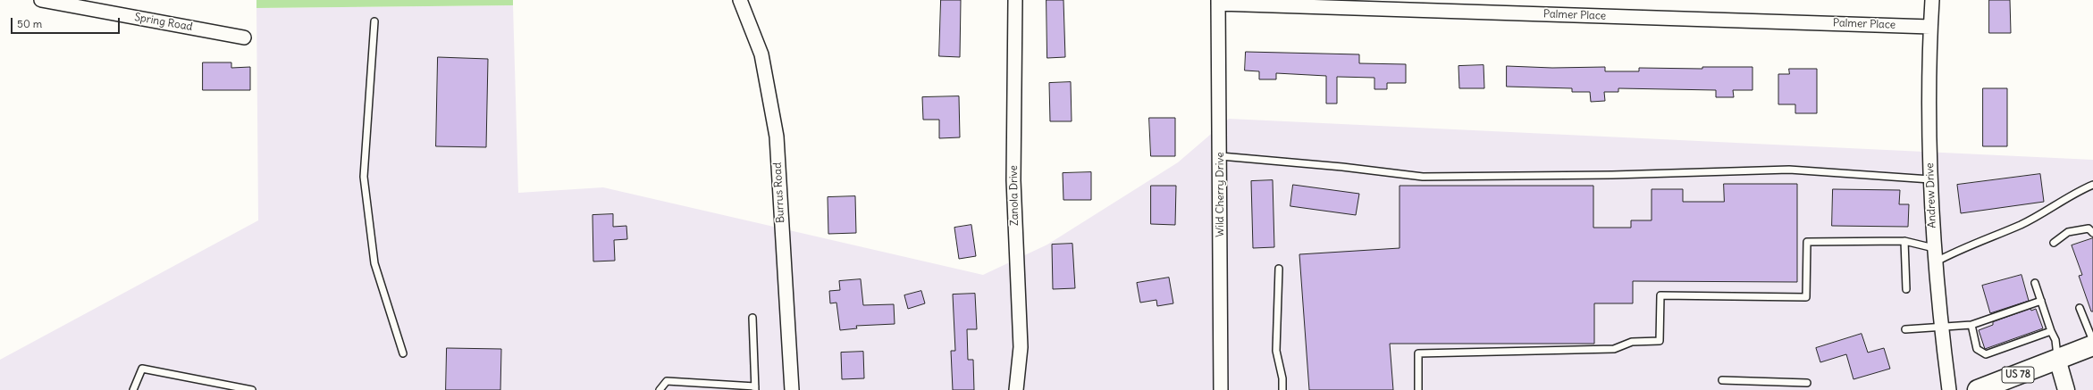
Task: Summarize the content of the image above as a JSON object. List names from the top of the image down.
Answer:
{
  "streets": {
    "main road": ["US 78"],
    "street": [
      "Palmer Place",
      "Spring Road",
      "Burrus Road",
      "Wild Cherry Drive",
      "Zanola Drive",
      "Andrew Drive"
    ]
  },
  "crossings": [
    ["Palmer Place", "Wild Cherry Drive"],
    ["Palmer Place", "Andrew Drive"]
  ],
  "scale_bar": "50 m"
}
